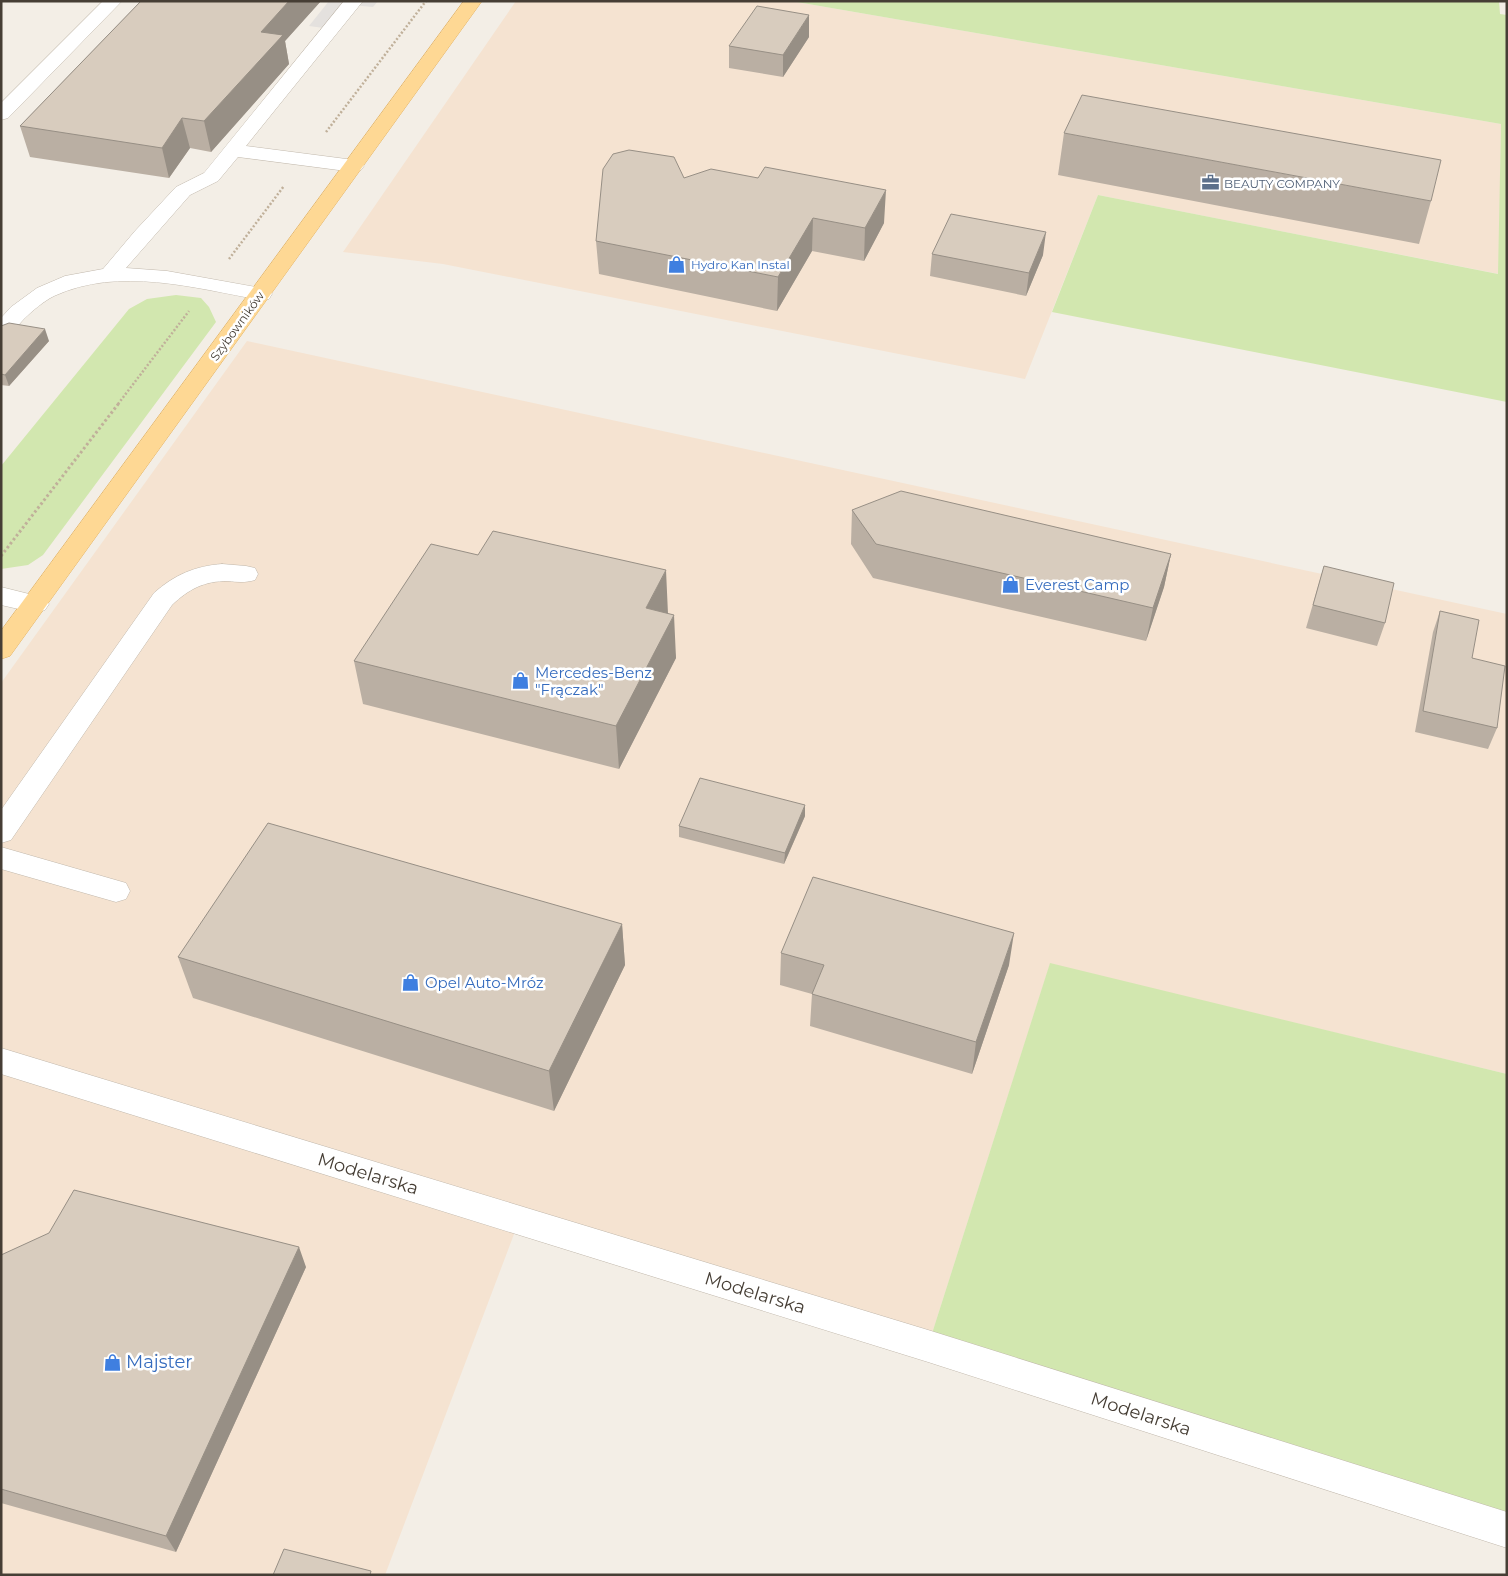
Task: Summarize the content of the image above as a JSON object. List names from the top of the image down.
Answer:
{
  "streets": {
    "main road": ["Szybowników"],
    "street": ["Modelarska"]
  },
  "places": {
    "office": ["BEAUTY COMPANY"],
    "shop": [
      "Hydro Kan Instal",
      "Everest Camp",
      "Mercedes-Benz \"Frączak\"",
      "Opel Auto-Mróz",
      "Majster"
    ]
  }
}
